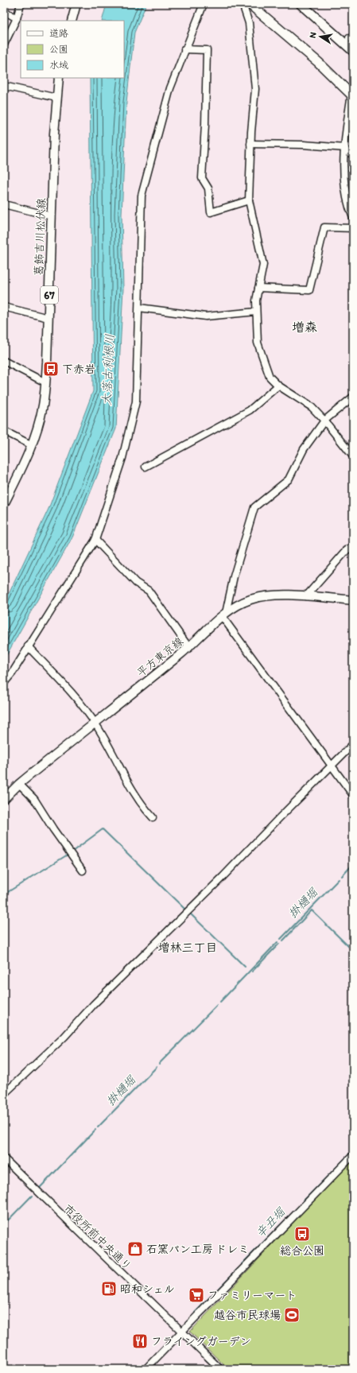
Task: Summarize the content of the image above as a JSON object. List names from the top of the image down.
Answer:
{
  "streets": {
    "main road": ["葛飾吉川松伏線", "67", "平方東京線"],
    "street": ["市役所前中央通り"]
  },
  "districts": ["増森", "増林三丁目"],
  "water": ["大落古利根川", "掛樋堀", "辛丑堀"],
  "places": {
    "bus stop": ["下赤岩", "総合公園"],
    "shop": ["石窯パン工房 ドレミ"],
    "fuel station": ["昭和シェル"],
    "supermarket": ["ファミリーマート"],
    "sports": ["越谷市民球場"],
    "restaurant": ["フライングガーデン"]
  },
  "legend": ["道路", "公園", "水域"],
  "north": "left"
}
